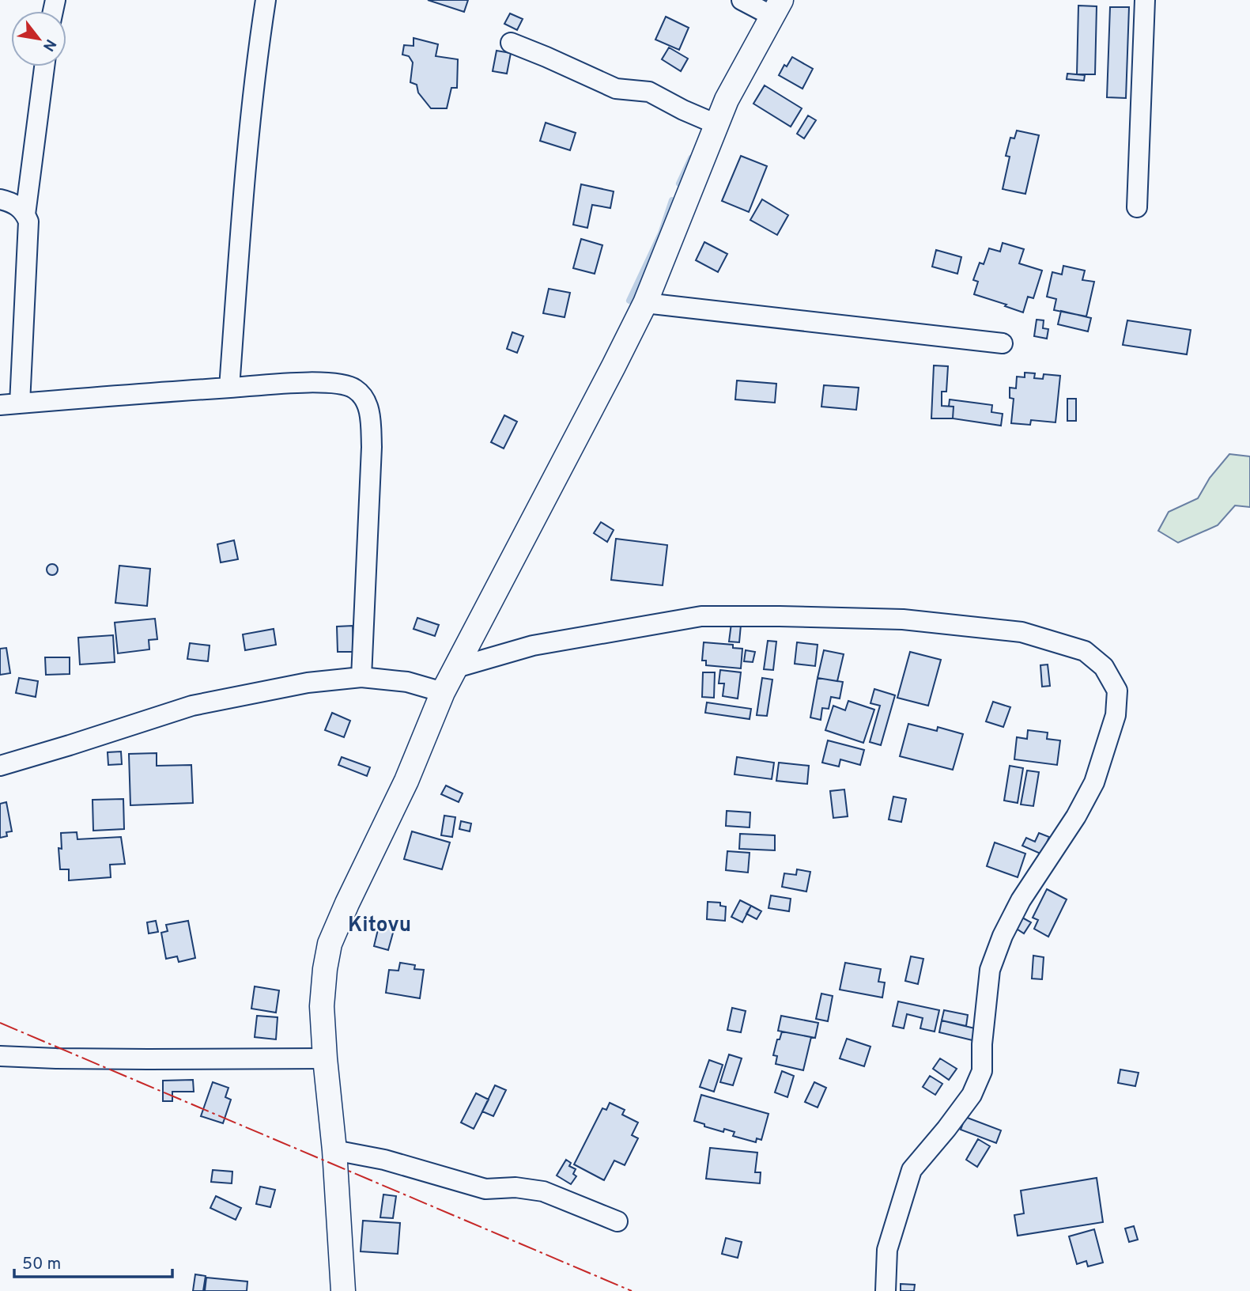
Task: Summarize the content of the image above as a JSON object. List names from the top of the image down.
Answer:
{
  "districts": ["Kitovu"],
  "scale_bar": "50 m",
  "north": "bottom right"
}
